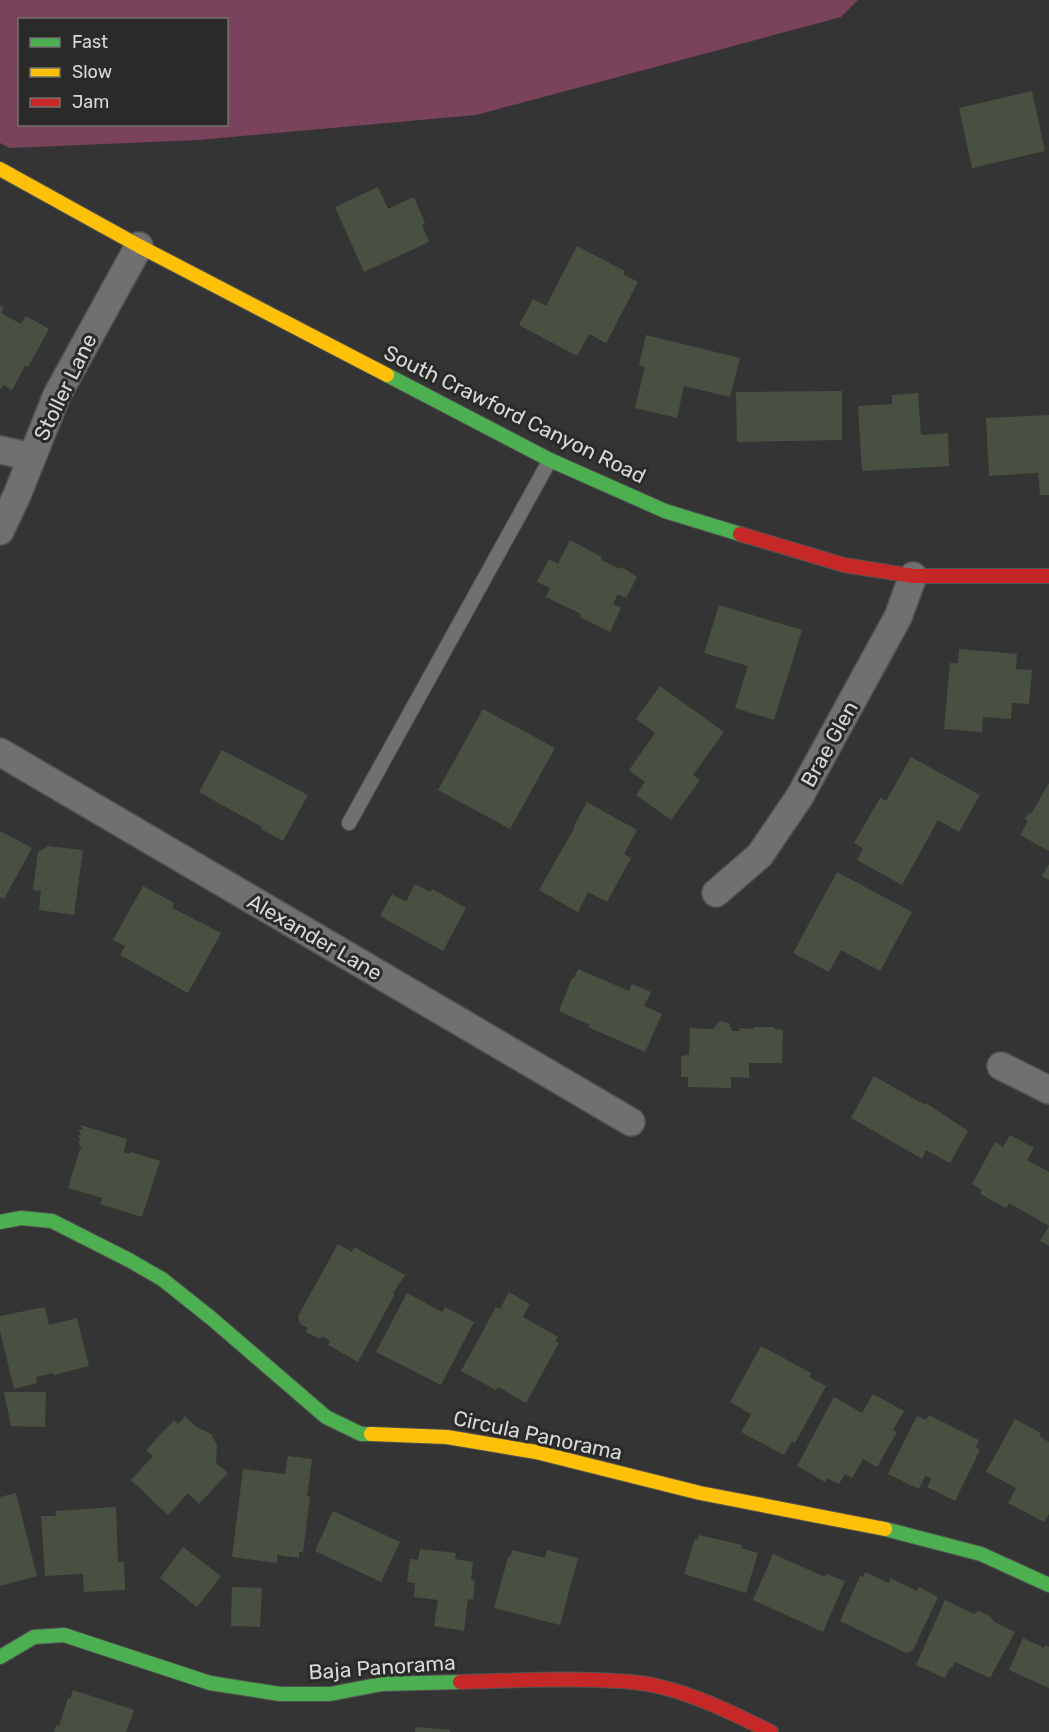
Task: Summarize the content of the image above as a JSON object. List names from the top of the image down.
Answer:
{
  "streets": {
    "street": [
      "Stoller Lane",
      "South Crawford Canyon Road",
      "Brae Glen",
      "Alexander Lane",
      "Circula Panorama",
      "Baja Panorama"
    ]
  },
  "crossings": [
    ["Stoller Lane", "South Crawford Canyon Road"],
    ["South Crawford Canyon Road", "Brae Glen"]
  ],
  "legend": ["Fast", "Slow", "Jam"]
}
